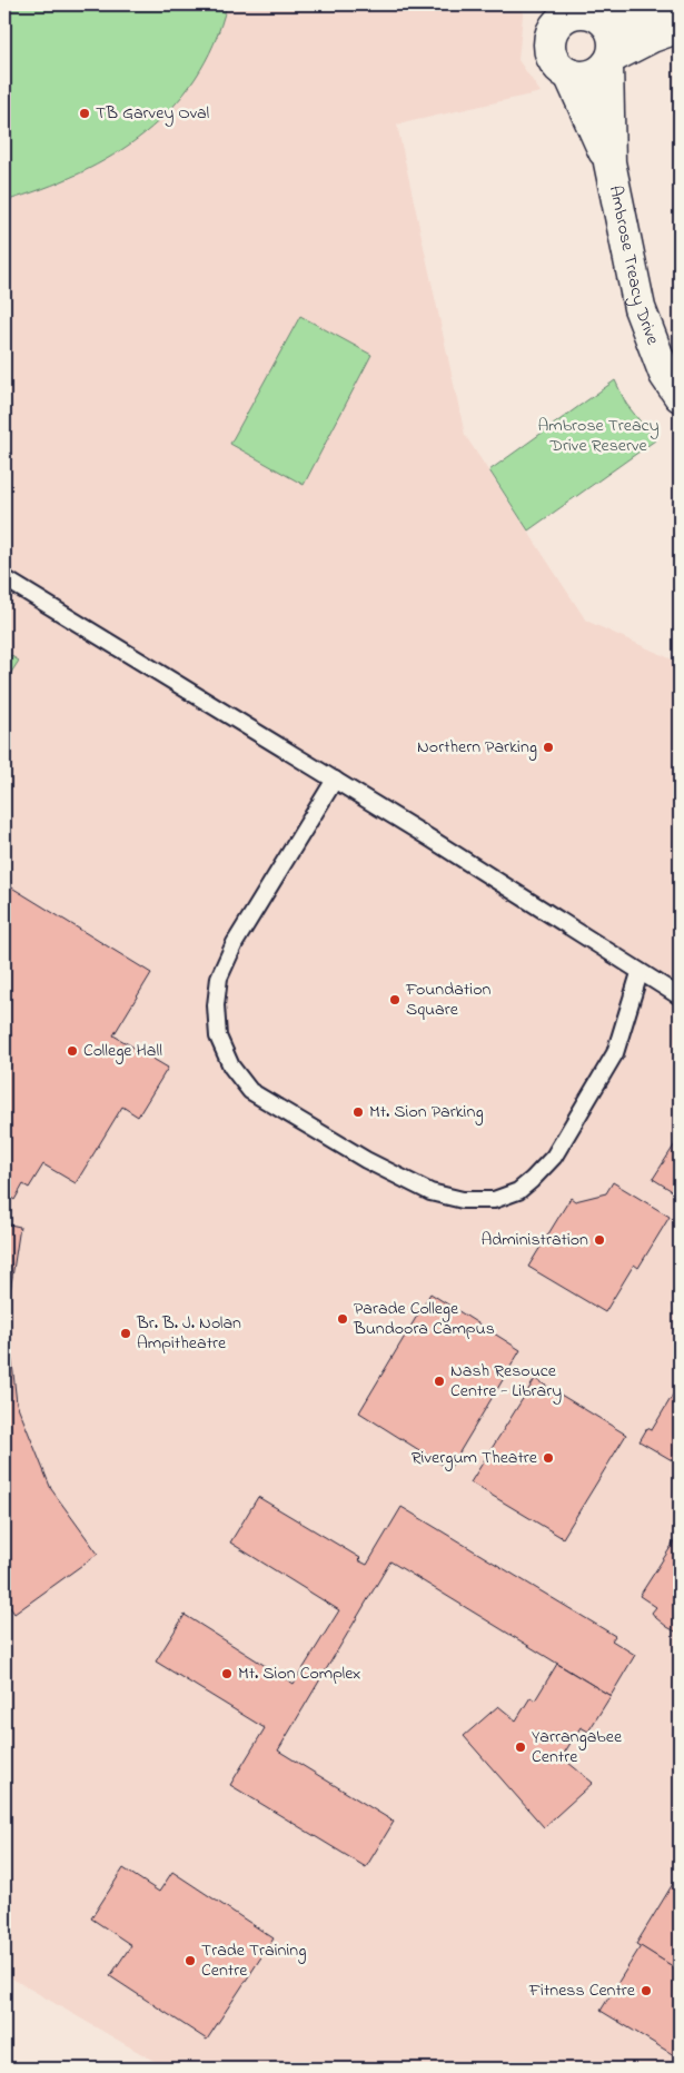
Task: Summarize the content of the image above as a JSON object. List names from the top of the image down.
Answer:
{
  "streets": {
    "street": ["Ambrose Treacy Drive"]
  },
  "parks": ["Ambrose Treacy Drive Reserve"],
  "places": [
    "TB Garvey Oval",
    "Northern Parking",
    "Foundation Square",
    "College Hall",
    "Mt. Sion Parking",
    "Administration",
    "Parade College Bundoora Campus",
    "Br. B. J. Nolan Ampitheatre",
    "Nash Resouce Centre - Library",
    "Rivergum Theatre",
    "Mt. Sion Complex",
    "Yarrangabee Centre",
    "Trade Training Centre",
    "Fitness Centre"
  ]
}
